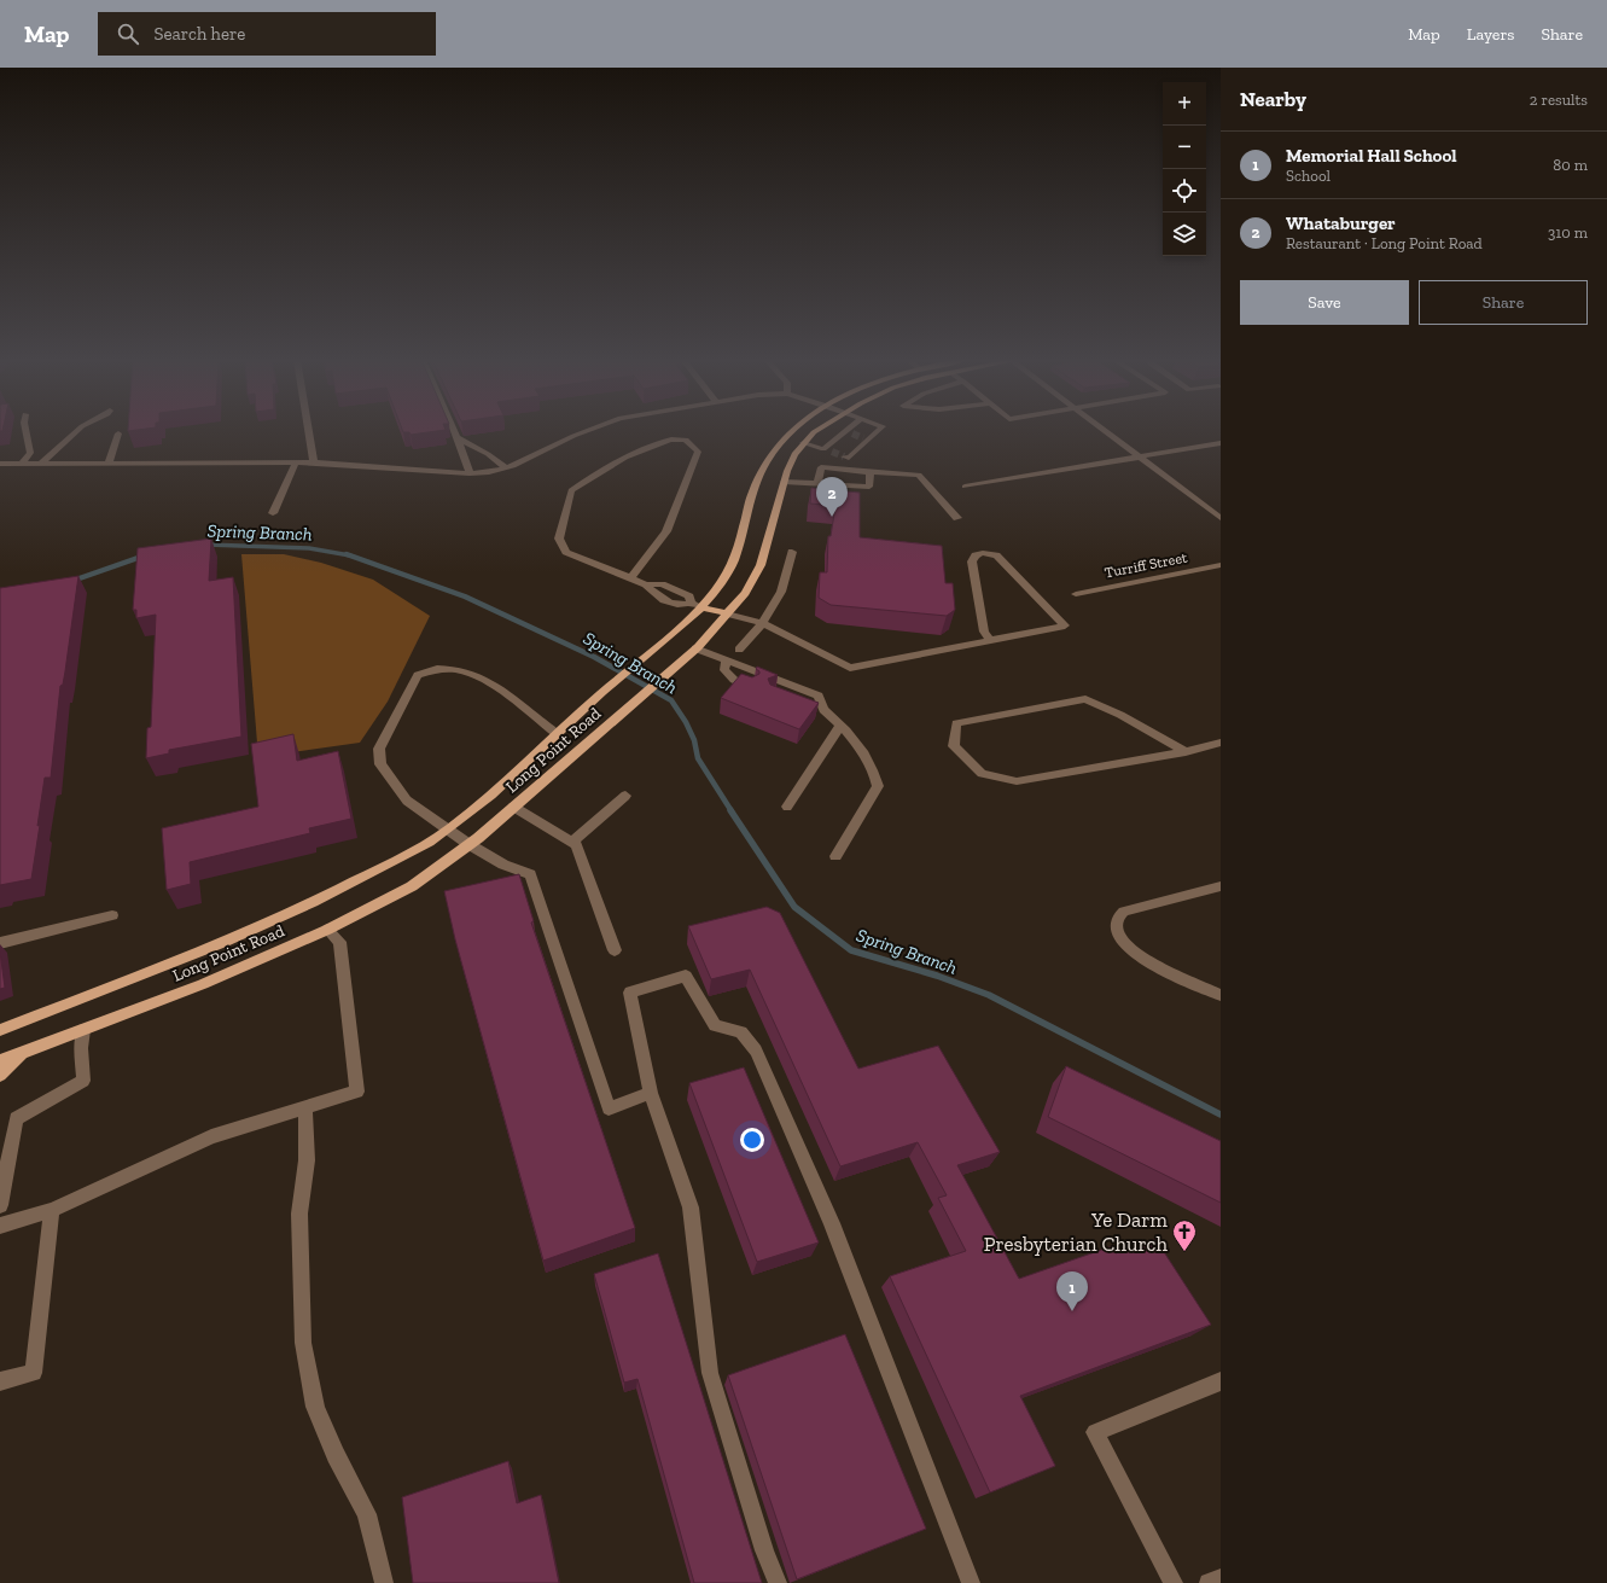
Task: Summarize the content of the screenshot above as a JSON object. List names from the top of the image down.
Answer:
{
  "streets": {
    "main road": ["Long Point Road"],
    "street": ["Turriff Street"]
  },
  "water": ["Spring Branch"],
  "places": {
    "church": ["Ye Darm Presbyterian Church"]
  },
  "page": {
    "header": "Map",
    "search": "Search here",
    "nav": ["Map", "Layers", "Share"],
    "heading": ["Nearby", "2 results"],
    "map_buttons": ["+", "−"],
    "list": [
      {
        "mark": "1",
        "name": "Memorial Hall School",
        "note": "School",
        "value": "80 m"
      },
      {
        "mark": "2",
        "name": "Whataburger",
        "note": "Restaurant · Long Point Road",
        "value": "310 m"
      }
    ],
    "buttons": ["Save", "Share"],
    "pins": ["2", "1"]
  }
}
